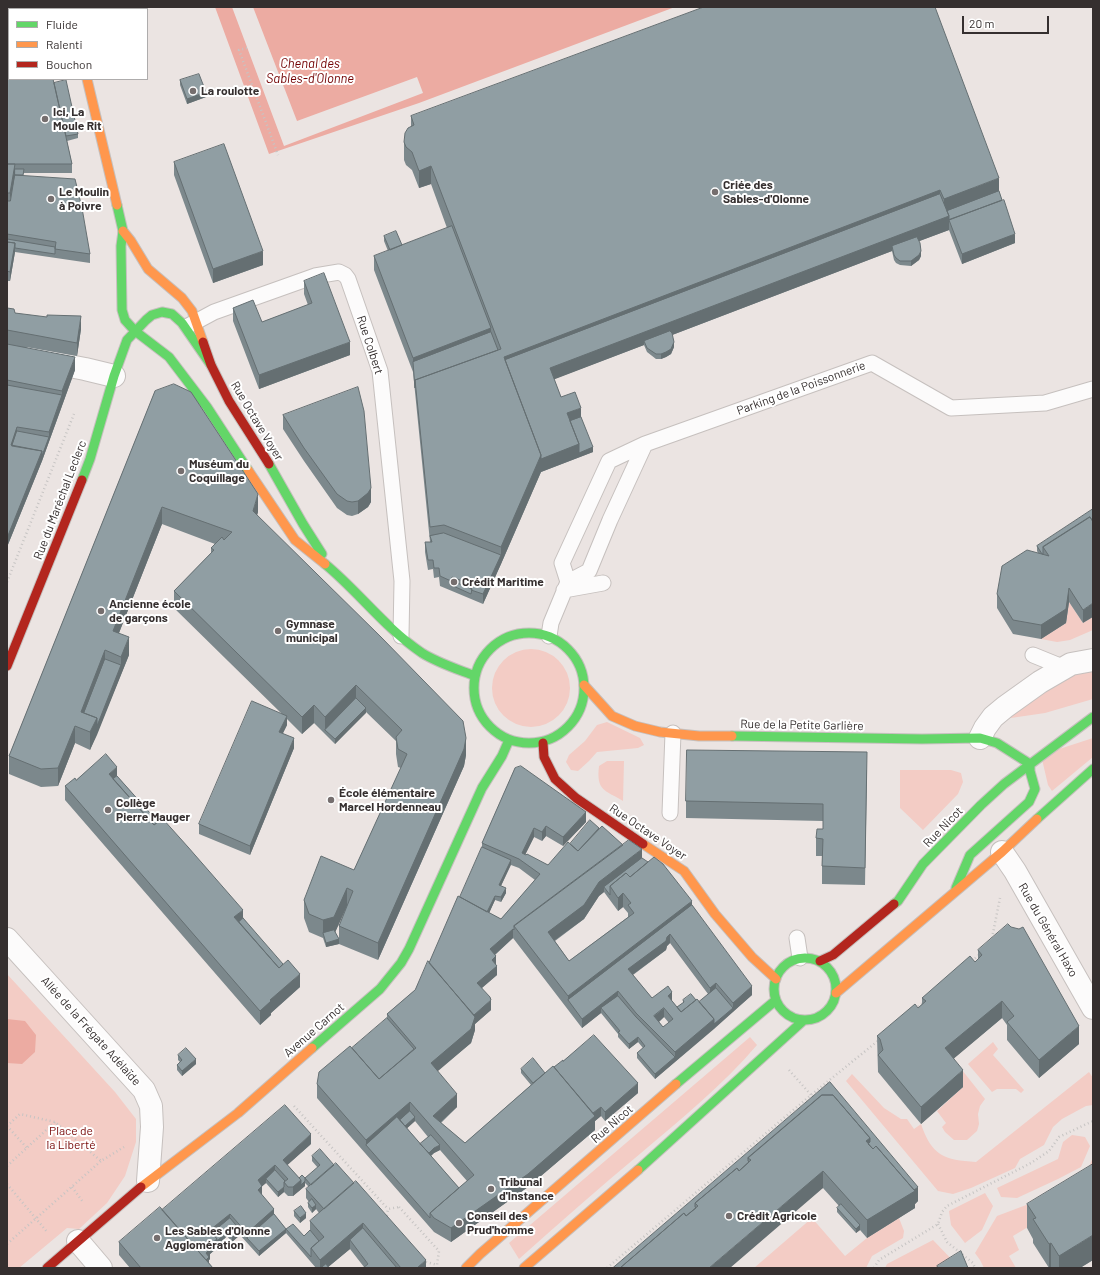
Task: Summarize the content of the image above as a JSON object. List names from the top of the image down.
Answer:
{
  "streets": {
    "street": [
      "Rue Octave Voyer",
      "Rue du Maréchal Leclerc",
      "Rue de la Petite Garlière",
      "Rue Nicot",
      "Rue du Général Haxo",
      "Avenue Carnot",
      "Allée de la Frégate Adélaïde"
    ],
    "lane": ["Rue Colbert", "Parking de la Poissonnerie"]
  },
  "crossings": [
    ["Rue Colbert", "Rue Octave Voyer"],
    ["Rue Octave Voyer", "Rue du Maréchal Leclerc"],
    ["Rue Octave Voyer", "Rue de la Petite Garlière"],
    ["Rue Octave Voyer", "Rue Nicot"],
    ["Rue Octave Voyer", "Avenue Carnot"],
    ["Rue de la Petite Garlière", "Rue Nicot"],
    ["Rue de la Petite Garlière", "Avenue Carnot"],
    ["Avenue Carnot", "Allée de la Frégate Adélaïde"]
  ],
  "water": ["Chenal des Sables-d'Olonne"],
  "parks": ["Place de la Liberté"],
  "places": [
    "La roulotte",
    "Ici, La Moule Rit",
    "Criée des Sables-d'Olonne",
    "Le Moulin à Poivre",
    "Muséum du Coquillage",
    "Crédit Maritime",
    "Ancienne école de garçons",
    "Gymnase municipal",
    "École élémentaire Marcel Hordenneau",
    "Collège Pierre Mauger",
    "Tribunal d'Instance",
    "Crédit Agricole",
    "Conseil des Prud'homme",
    "Les Sables d'Olonne Agglomération"
  ],
  "legend": ["Fluide", "Ralenti", "Bouchon"],
  "scale_bar": "20 m"
}
